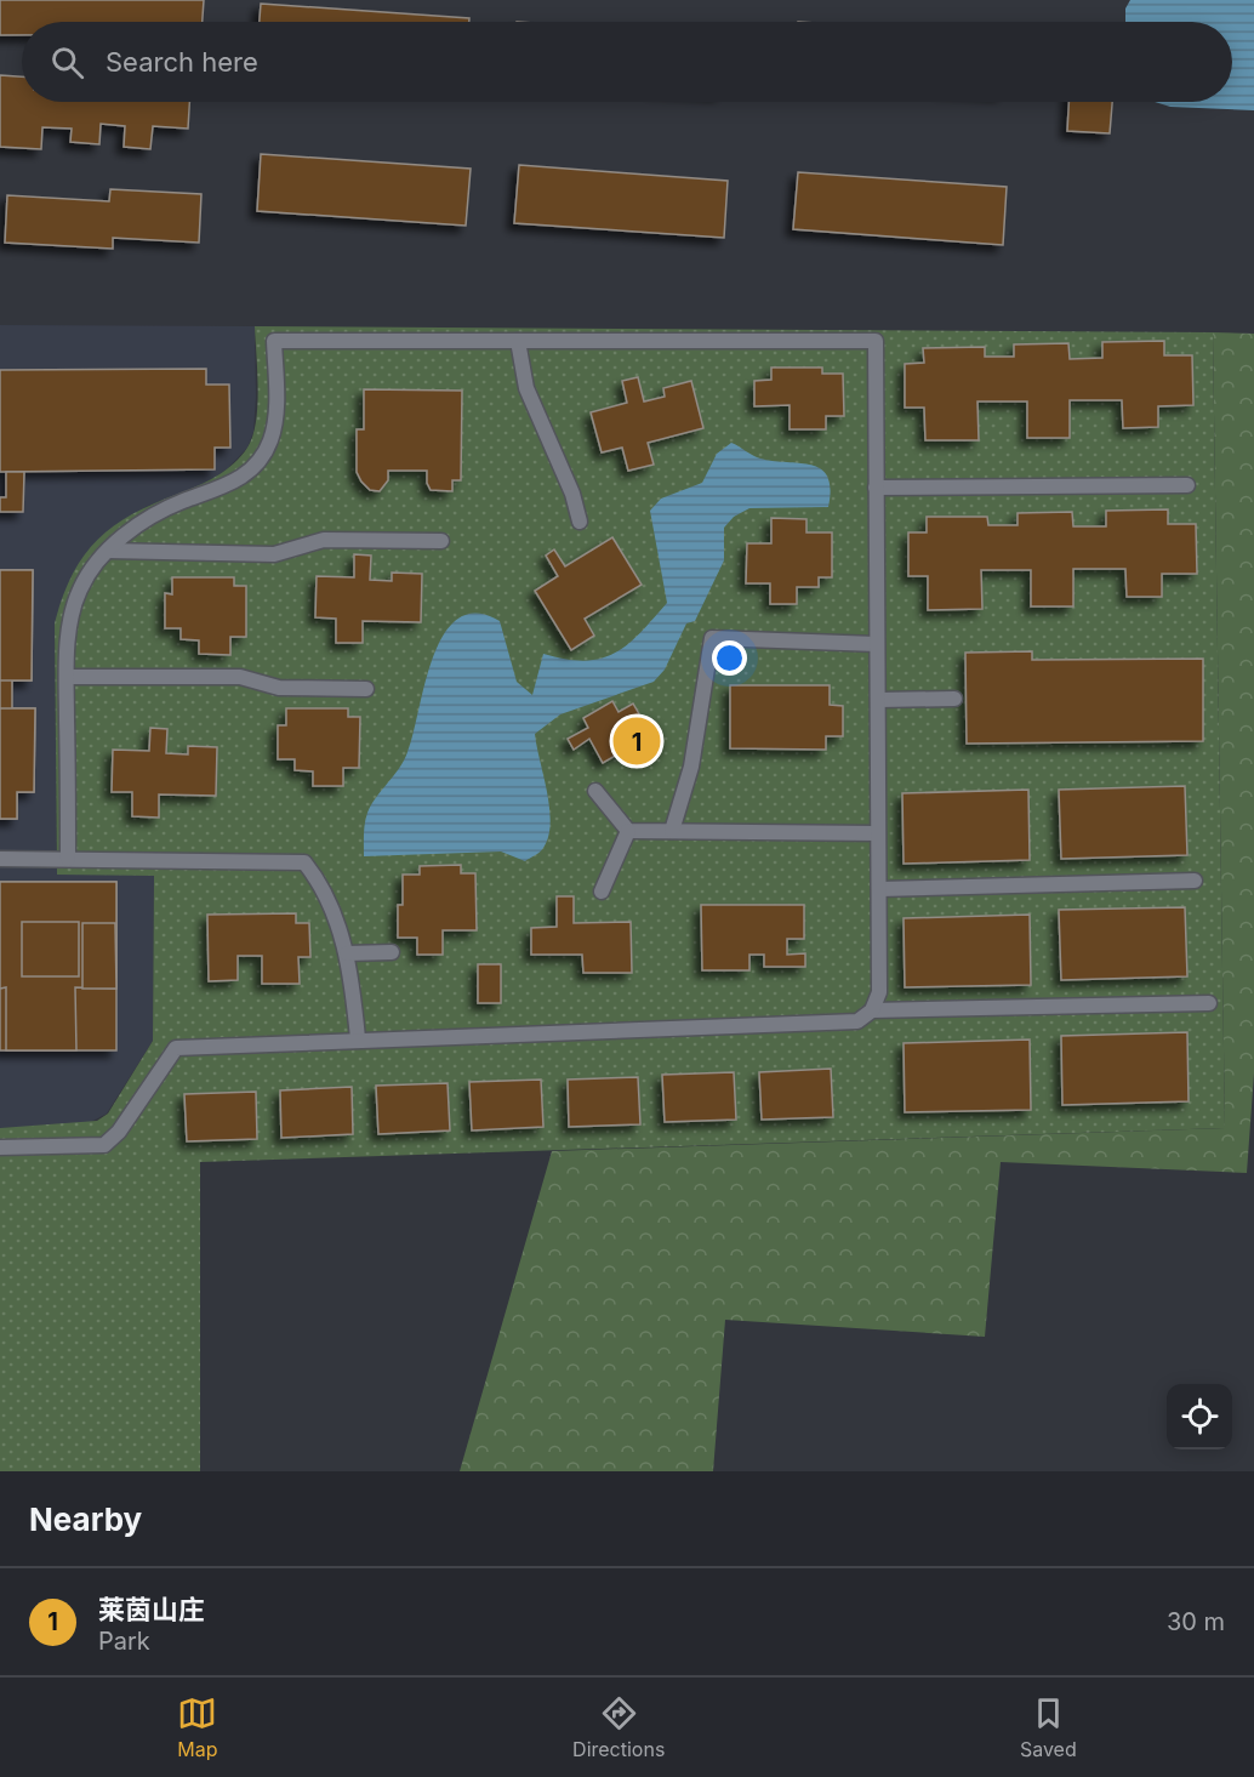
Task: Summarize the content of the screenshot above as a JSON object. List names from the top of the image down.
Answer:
{
  "page": {
    "search": "Search here",
    "pins": "1",
    "heading": "Nearby",
    "list": [
      {
        "mark": "1",
        "name": "莱茵山庄",
        "note": "Park",
        "value": "30 m"
      }
    ],
    "nav": ["Map", "Directions", "Saved"]
  }
}
